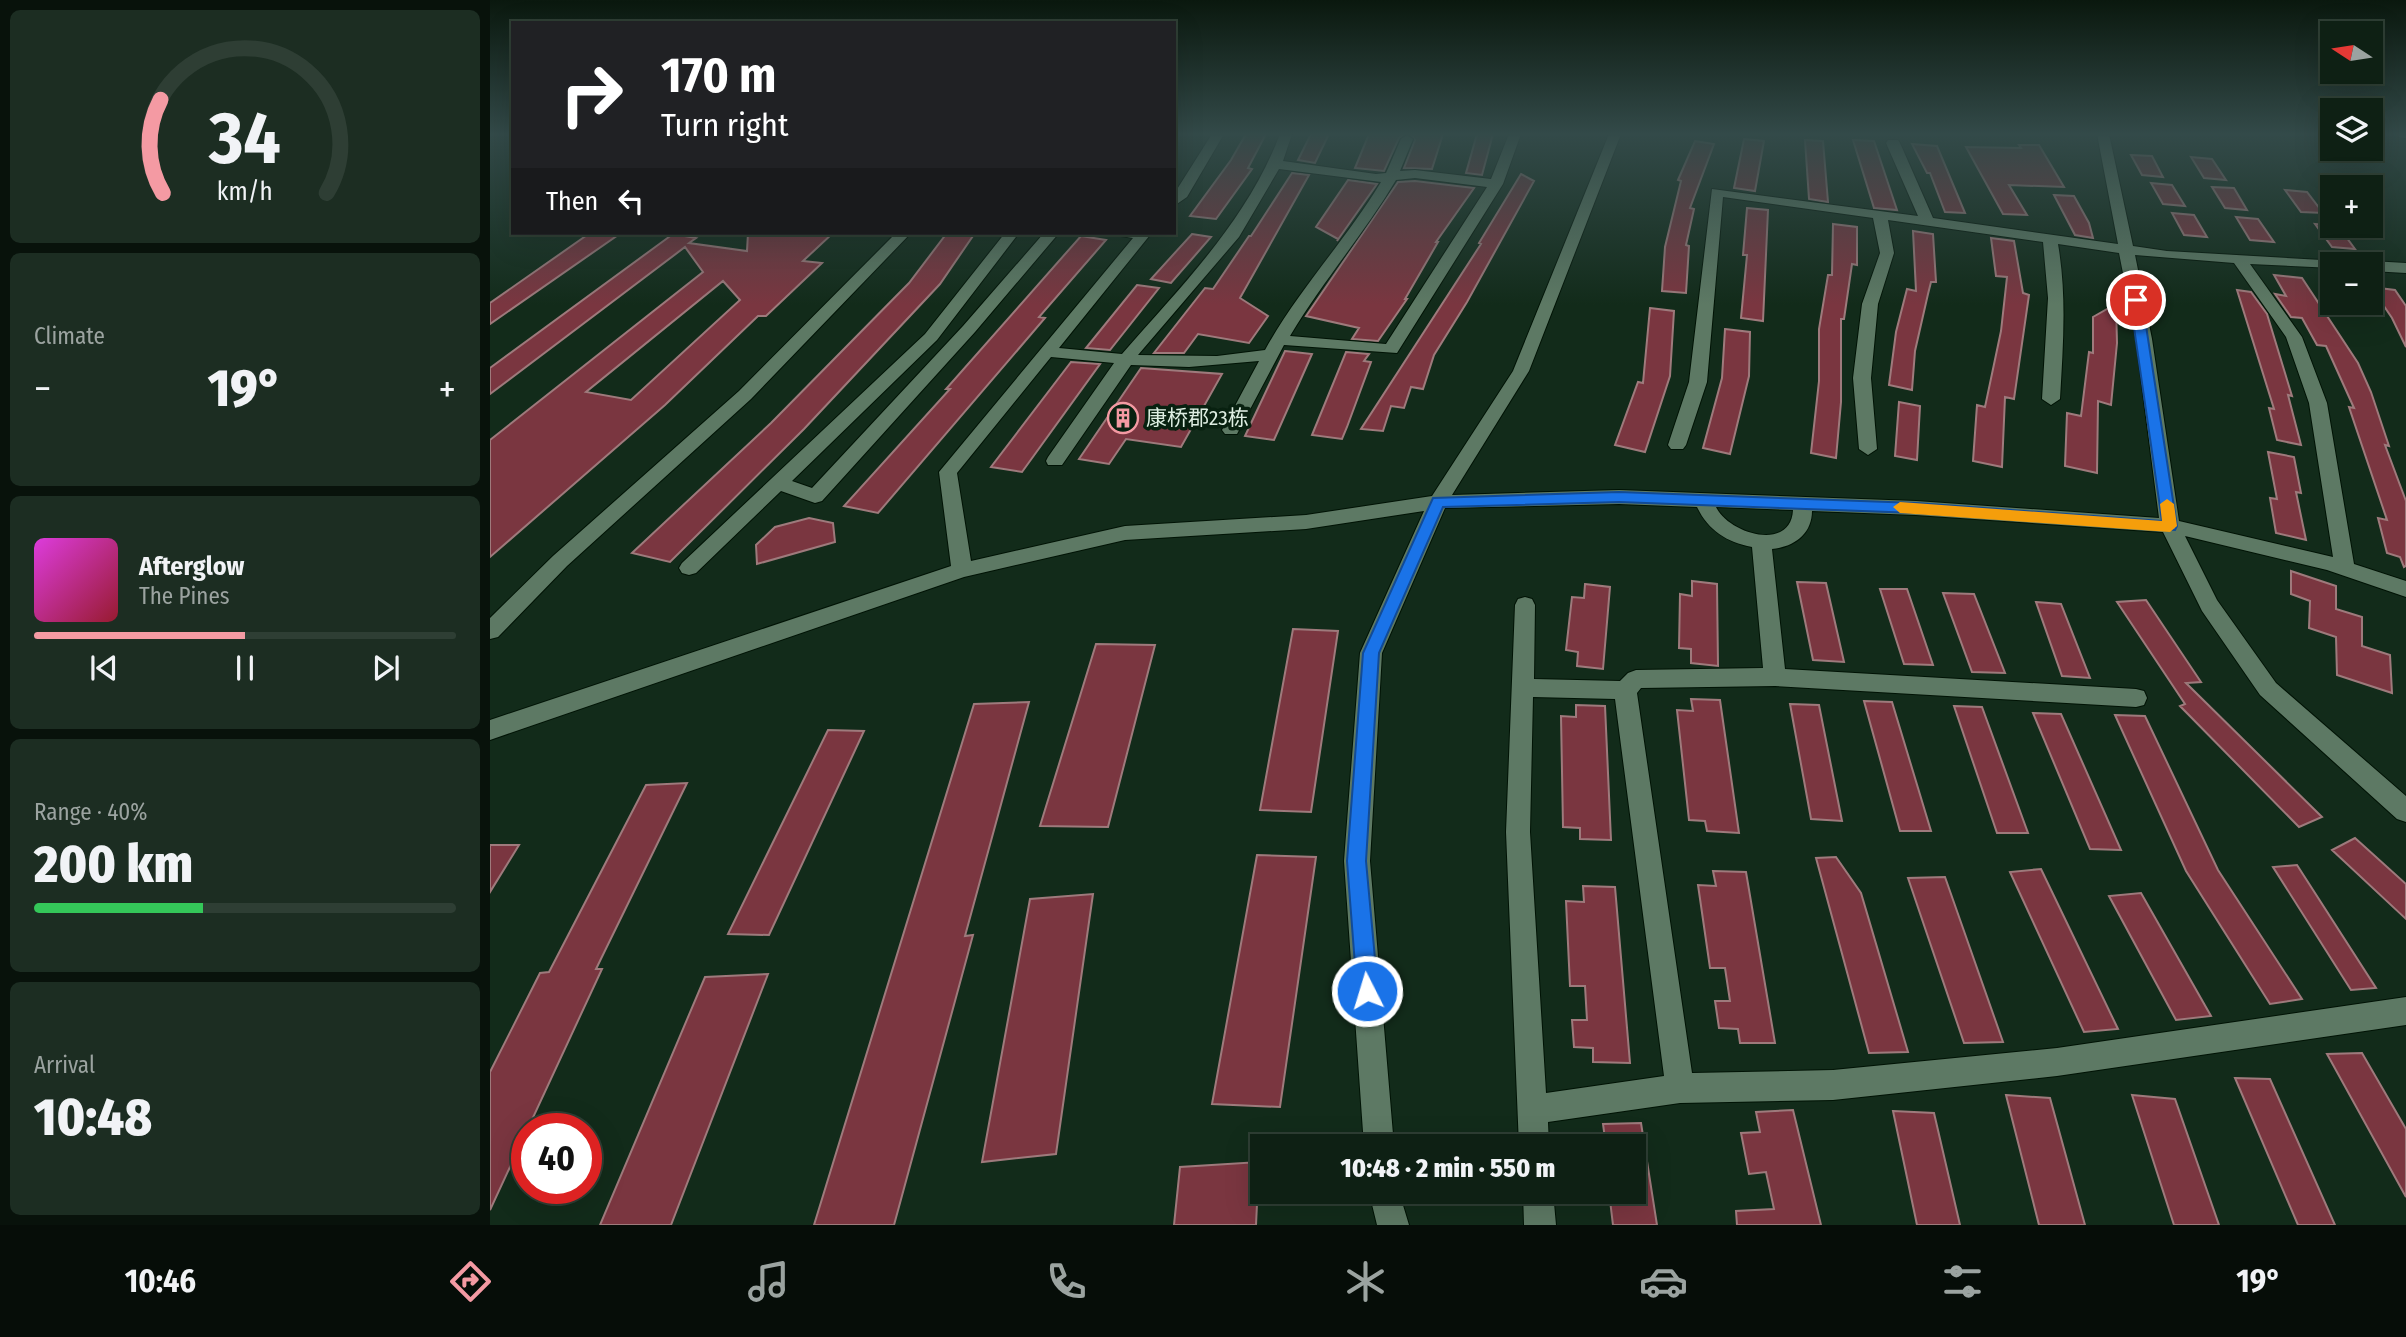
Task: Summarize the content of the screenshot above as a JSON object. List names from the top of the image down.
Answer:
{
  "places": {
    "building": ["康桥郡23栋"]
  },
  "north": "left",
  "page": {
    "map_buttons": ["+", "−"],
    "turn": ["170 m", "Turn right"],
    "then": "Then",
    "tile": [
      "Climate",
      ["Range · 40%", "200 km"],
      ["Arrival", "10:48"]
    ],
    "heat": ["−", "19°", "+"],
    "song": ["Afterglow", "The Pines"],
    "limit": "40",
    "trip": "10:48 · 2 min · 550 m",
    "tabs": ["10:46", "19°"],
    "gauge": ["34", "km/h"]
  }
}
